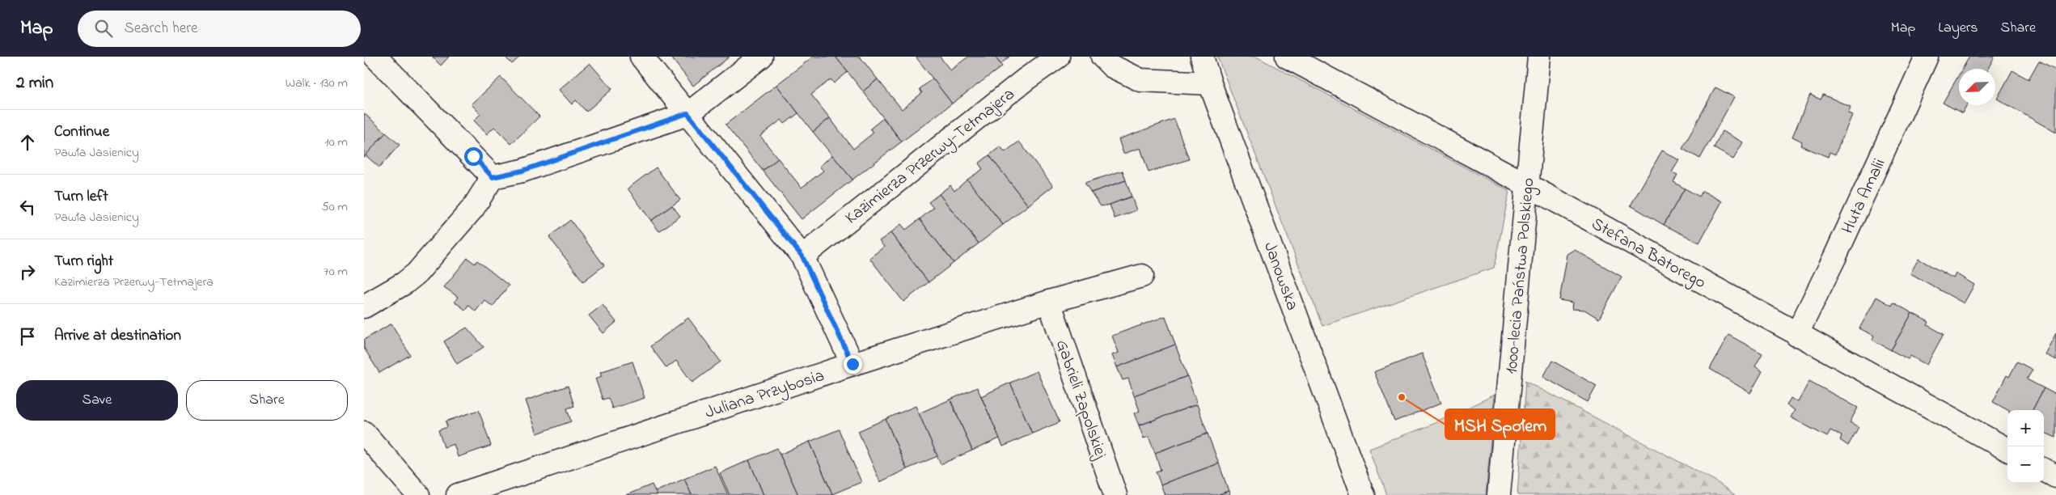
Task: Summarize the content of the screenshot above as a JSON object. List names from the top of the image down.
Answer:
{
  "streets": {
    "street": [
      "Kazimierza Przerwy-Tetmajera",
      "Huta Amalii",
      "Stefana Batorego",
      "Janowska",
      "1000-lecia Państwa Polskiego",
      "Juliana Przybosia",
      "Gabrieli Zapolskiej"
    ]
  },
  "crossings": [
    ["Huta Amalii", "Stefana Batorego"],
    ["Stefana Batorego", "1000-lecia Państwa Polskiego"],
    ["Juliana Przybosia", "Gabrieli Zapolskiej"]
  ],
  "places": ["MSH Społem"],
  "north": "bottom left",
  "page": {
    "header": "Map",
    "search": "Search here",
    "nav": ["Map", "Layers", "Share"],
    "heading": ["2 min", "Walk · 130 m"],
    "list": [
      ["Continue", "Pawła Jasienicy", "10 m"],
      ["Turn left", "Pawła Jasienicy", "50 m"],
      ["Turn right", "Kazimierza Przerwy-Tetmajera", "70 m"],
      "Arrive at destination"
    ],
    "buttons": ["Save", "Share"],
    "map_buttons": ["+", "−"]
  }
}
